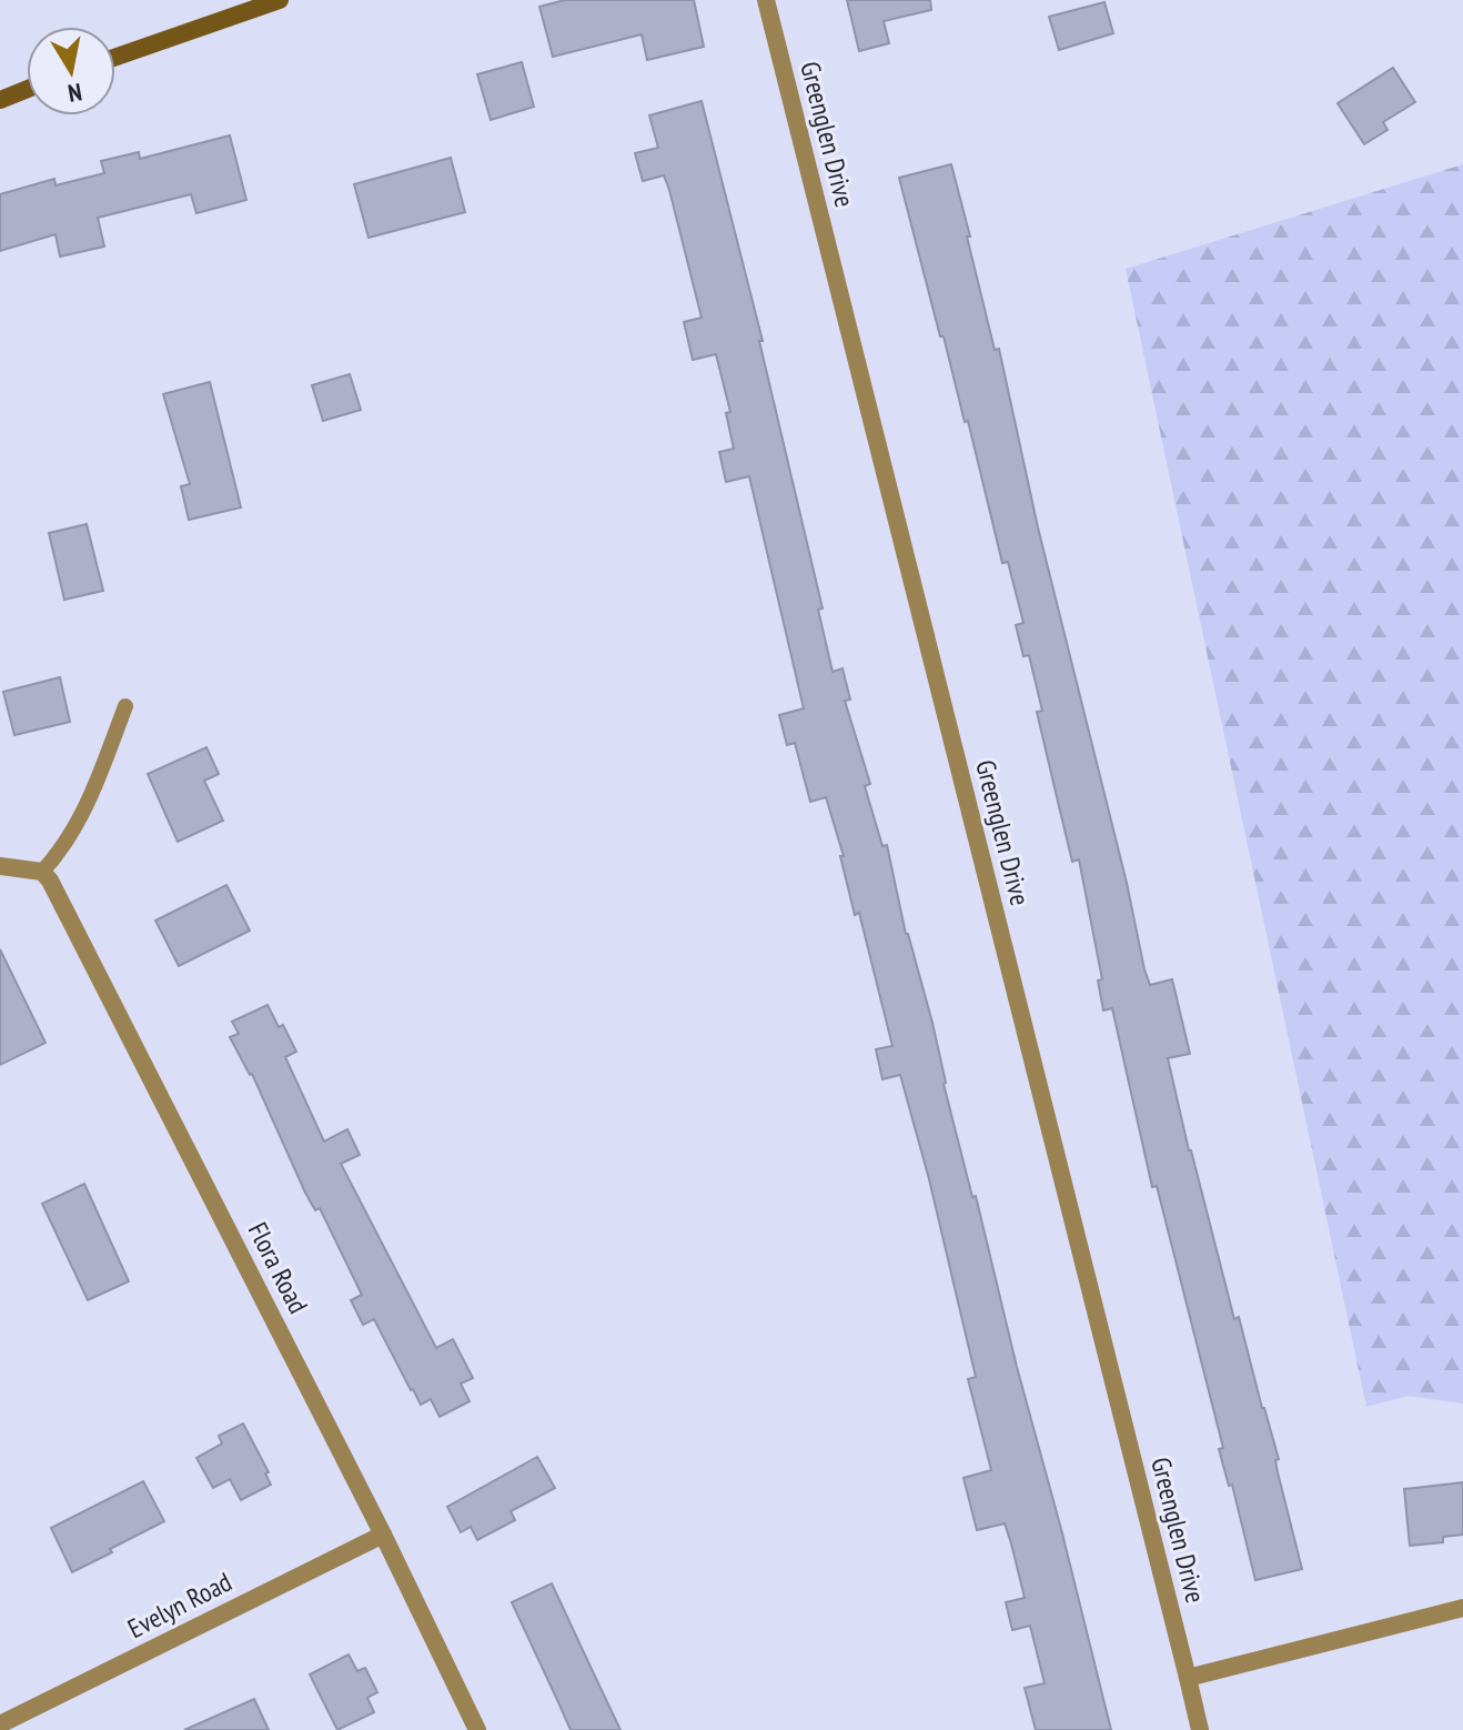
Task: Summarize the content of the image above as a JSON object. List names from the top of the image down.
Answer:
{
  "streets": {
    "street": ["Greenglen Drive", "Flora Road", "Evelyn Road"]
  },
  "crossings": [
    ["Flora Road", "Evelyn Road"]
  ],
  "north": "bottom"
}
